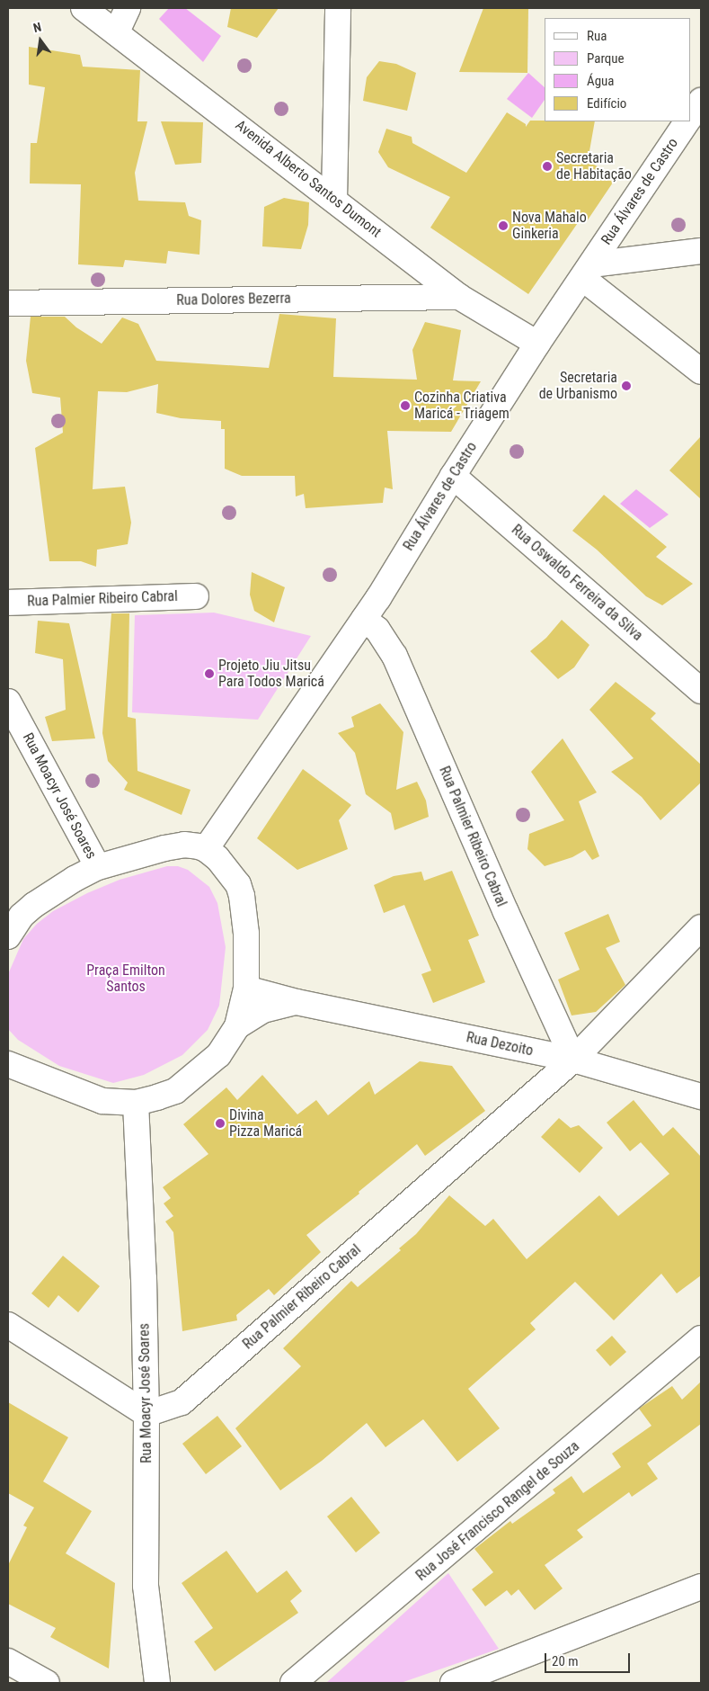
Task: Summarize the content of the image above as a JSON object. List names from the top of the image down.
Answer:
{
  "streets": {
    "street": [
      "Avenida Alberto Santos Dumont",
      "Rua Álvares de Castro",
      "Rua Dolores Bezerra",
      "Rua Oswaldo Ferreira da Silva",
      "Rua Palmier Ribeiro Cabral",
      "Rua Moacyr José Soares",
      "Rua Dezoito",
      "Rua José Francisco Rangel de Souza"
    ]
  },
  "crossings": [
    ["Avenida Alberto Santos Dumont", "Rua Álvares de Castro"],
    ["Avenida Alberto Santos Dumont", "Rua Dolores Bezerra"],
    ["Rua Álvares de Castro", "Rua Oswaldo Ferreira da Silva"],
    ["Rua Álvares de Castro", "Rua Palmier Ribeiro Cabral"],
    ["Rua Palmier Ribeiro Cabral", "Rua Moacyr José Soares"],
    ["Rua Palmier Ribeiro Cabral", "Rua Dezoito"]
  ],
  "parks": ["Praça Emilton Santos"],
  "places": [
    "Secretaria de Habitação",
    "Nova Mahalo Ginkeria",
    "Secretaria de Urbanismo",
    "Cozinha Criativa Maricá - Triagem",
    "Projeto Jiu Jitsu Para Todos Maricá",
    "Divina Pizza Maricá"
  ],
  "legend": [
    "Rua",
    "Parque",
    "Água",
    "Edifício"
  ],
  "scale_bar": "20 m",
  "north": "top"
}
